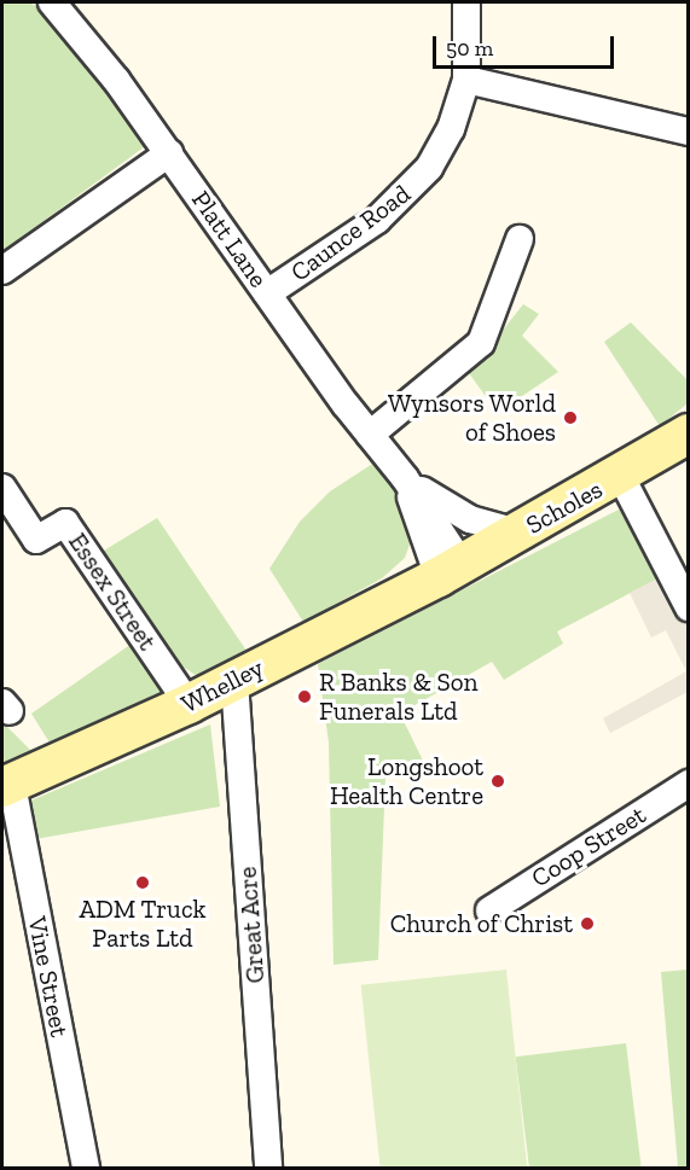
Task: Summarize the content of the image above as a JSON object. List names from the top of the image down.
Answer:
{
  "streets": {
    "main road": ["Scholes", "Whelley"],
    "street": [
      "Caunce Road",
      "Platt Lane",
      "Essex Street",
      "Coop Street",
      "Great Acre",
      "Vine Street"
    ]
  },
  "crossings": [
    ["Caunce Road", "Platt Lane"],
    ["Platt Lane", "Scholes"],
    ["Platt Lane", "Whelley"],
    ["Scholes", "Whelley"],
    ["Essex Street", "Whelley"],
    ["Whelley", "Great Acre"],
    ["Whelley", "Vine Street"]
  ],
  "places": [
    "Wynsors World of Shoes",
    "R Banks & Son Funerals Ltd",
    "Longshoot Health Centre",
    "ADM Truck Parts Ltd",
    "Church of Christ"
  ],
  "scale_bar": "50 m"
}
